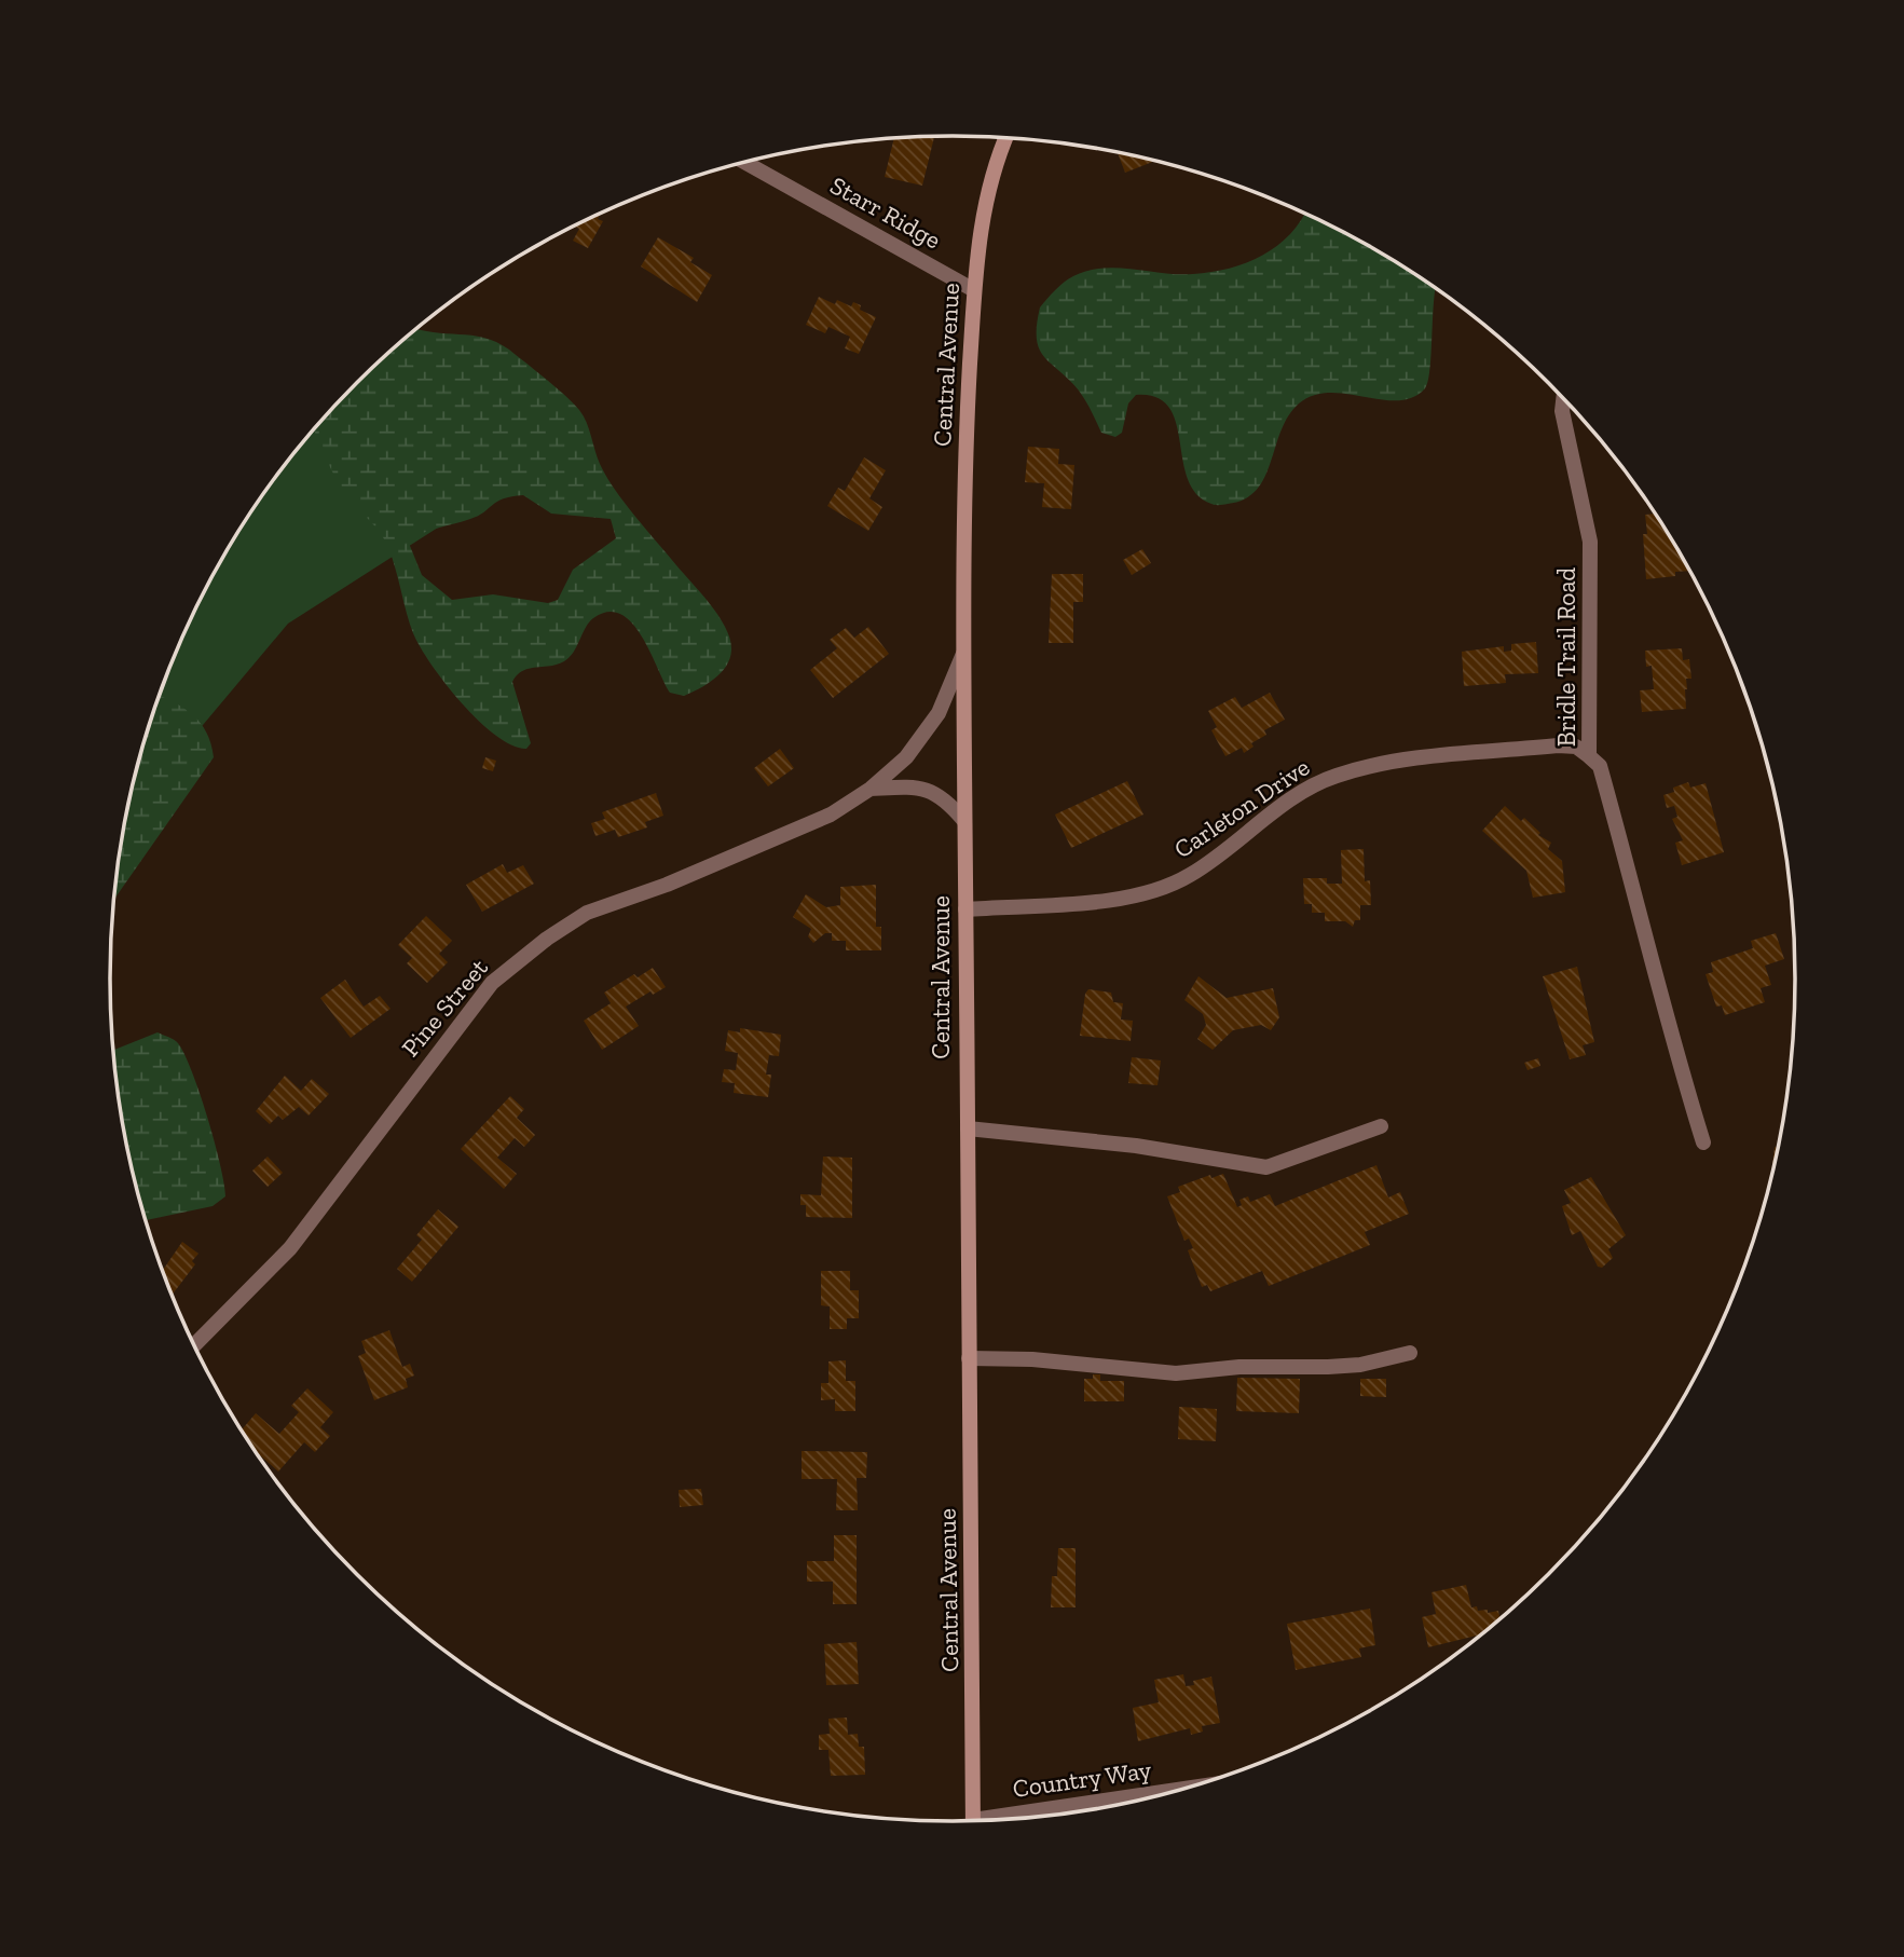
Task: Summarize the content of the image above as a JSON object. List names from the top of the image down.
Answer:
{
  "streets": {
    "main road": ["Central Avenue"],
    "street": [
      "Starr Ridge",
      "Bridle Trail Road",
      "Carleton Drive",
      "Pine Street",
      "Country Way"
    ]
  },
  "crossings": [
    ["Starr Ridge", "Central Avenue"],
    ["Central Avenue", "Carleton Drive"],
    ["Central Avenue", "Pine Street"],
    ["Bridle Trail Road", "Carleton Drive"]
  ]
}
